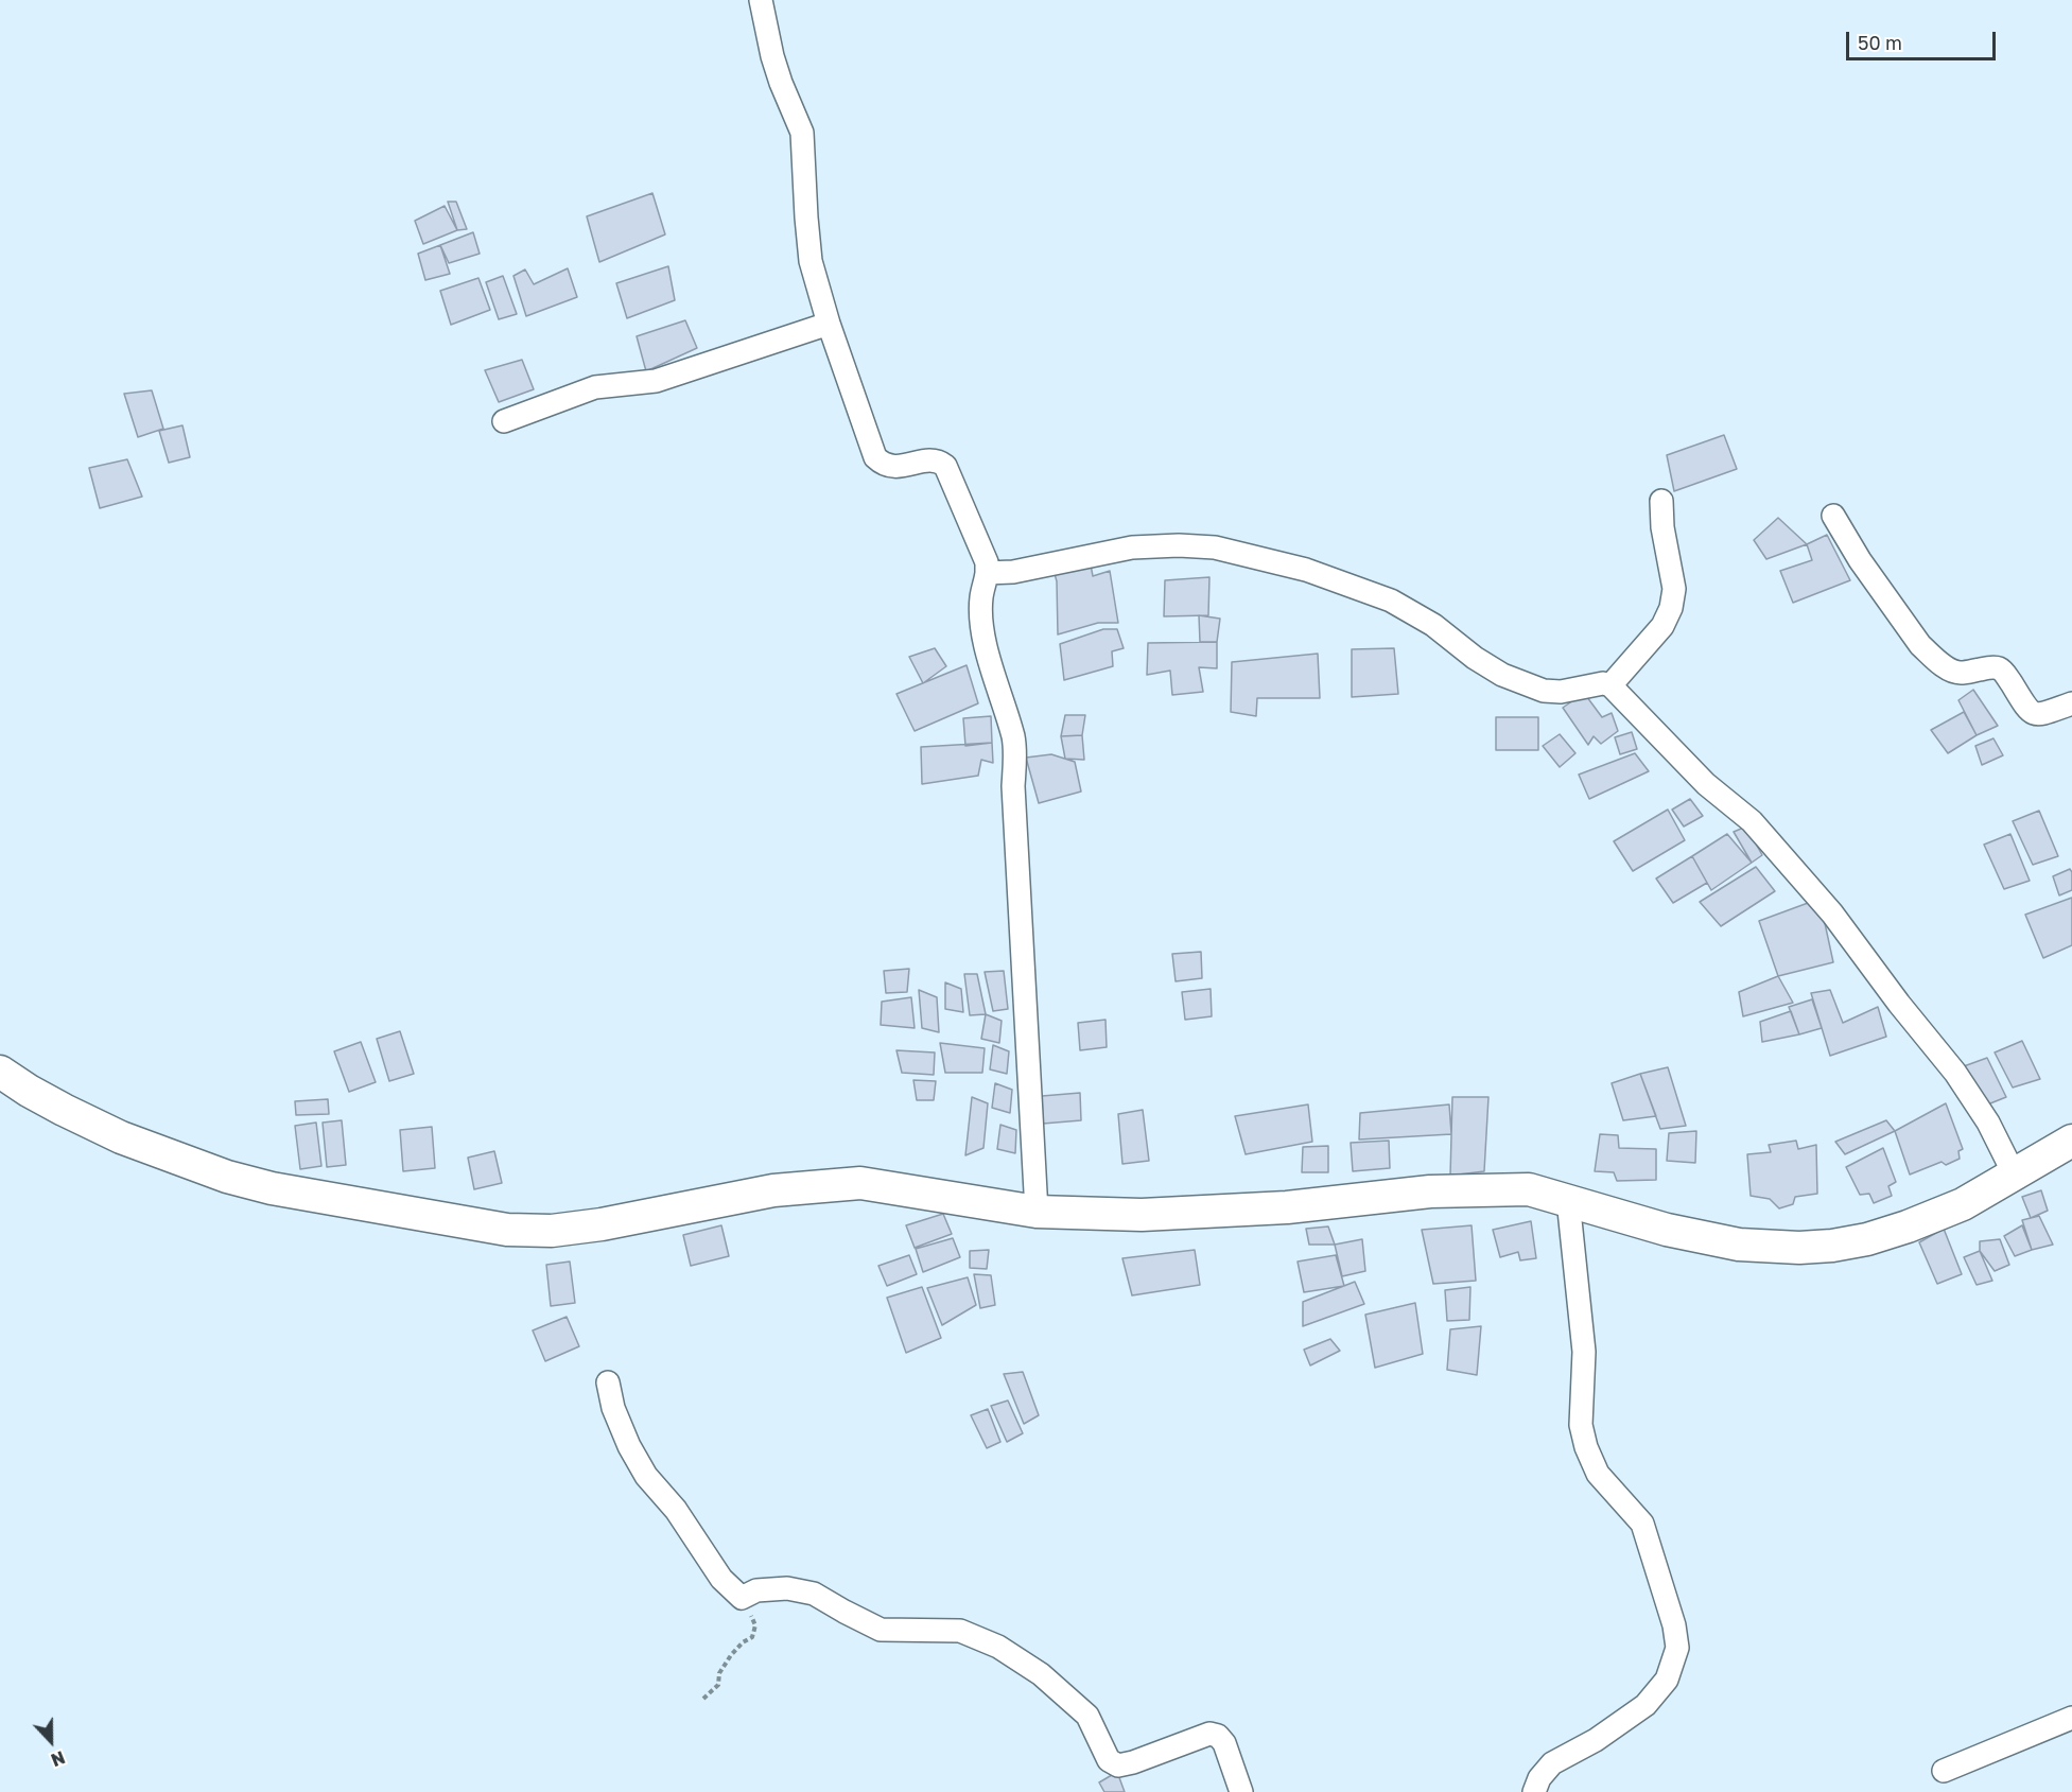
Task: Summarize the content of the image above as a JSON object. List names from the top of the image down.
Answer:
{
  "scale_bar": "50 m",
  "north": "bottom"
}
